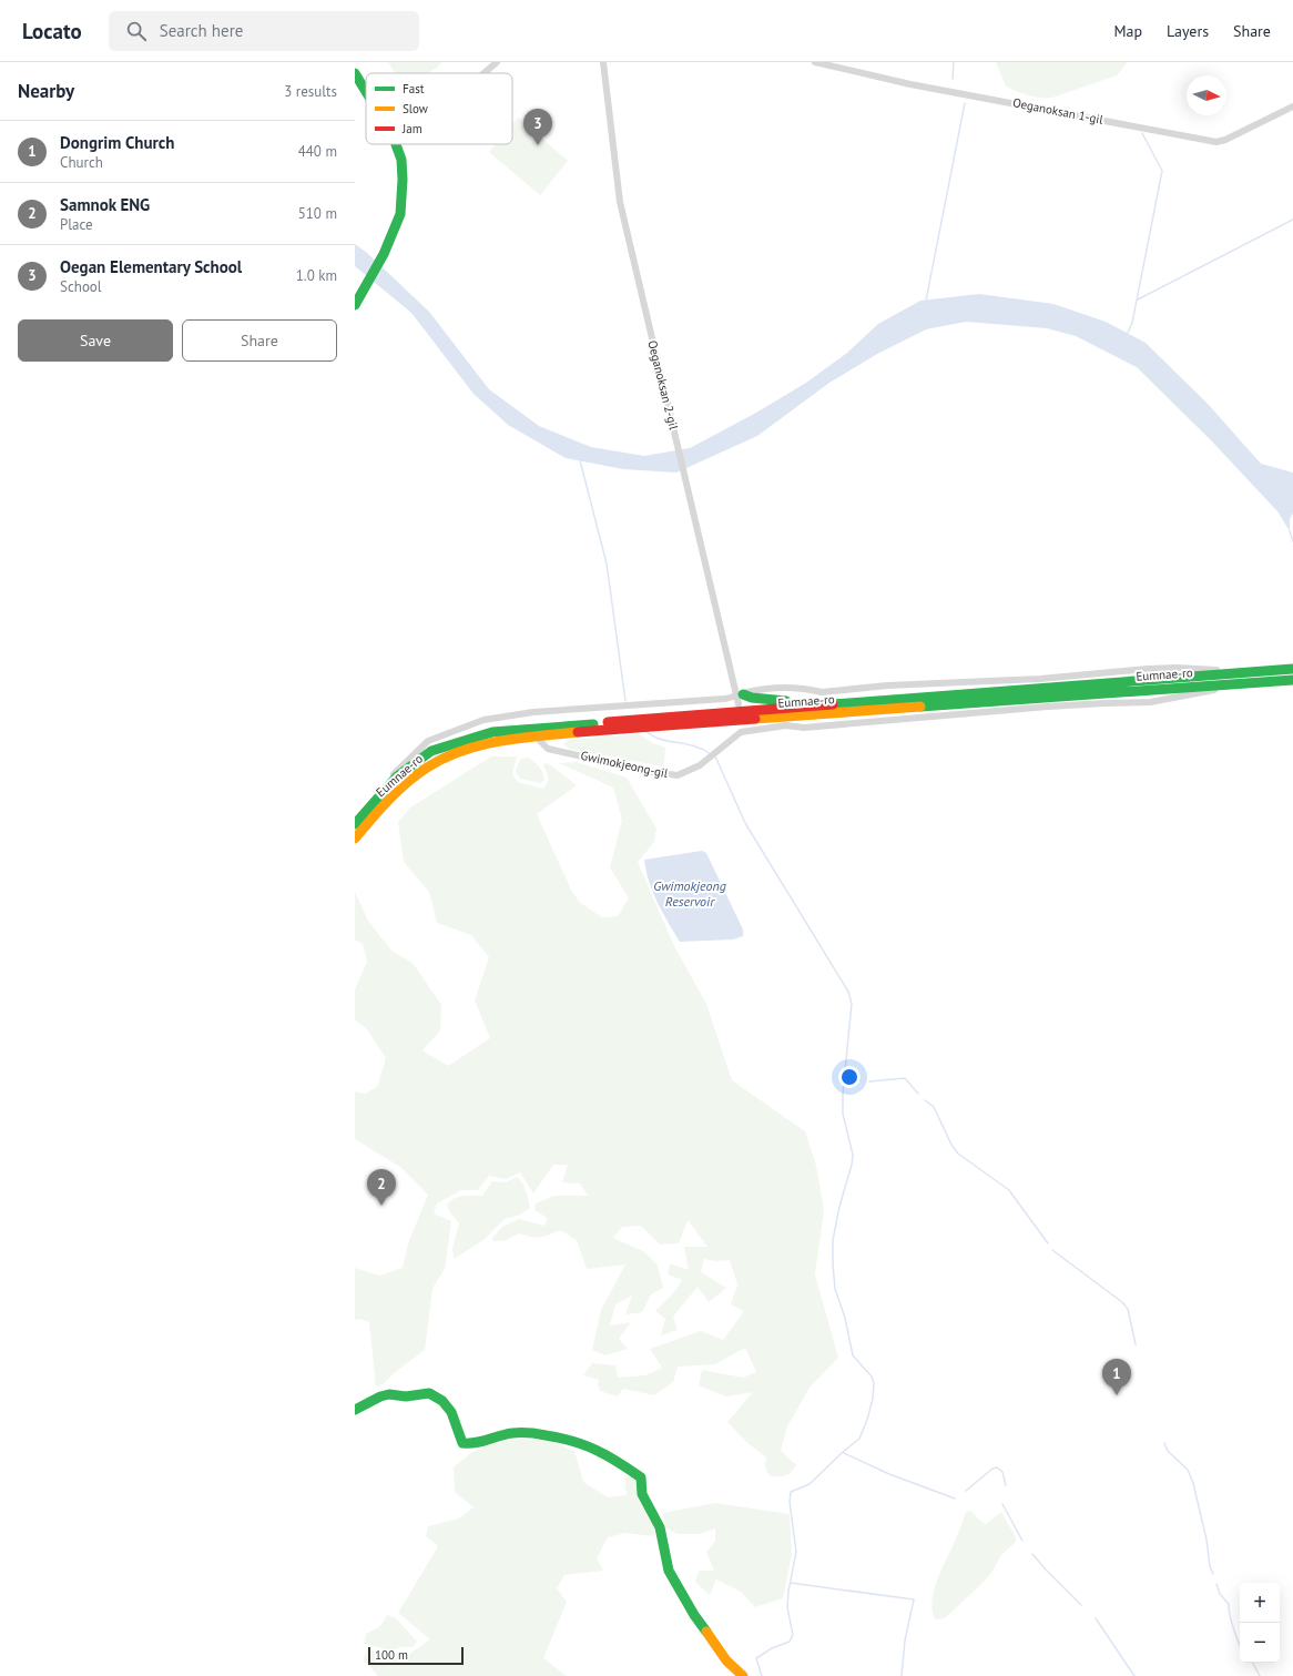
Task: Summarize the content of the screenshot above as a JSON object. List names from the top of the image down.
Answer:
{
  "streets": {
    "street": [
      "Oeganoksan 1-gil",
      "Oeganoksan 2-gil",
      "Eumnae-ro",
      "Gwimokjeong-gil"
    ]
  },
  "crossings": [
    ["Oeganoksan 2-gil", "Eumnae-ro"],
    ["Eumnae-ro", "Gwimokjeong-gil"]
  ],
  "water": ["Gwimokjeong Reservoir"],
  "legend": ["Fast", "Slow", "Jam"],
  "scale_bar": "100 m",
  "north": "right",
  "page": {
    "header": "Locato",
    "search": "Search here",
    "nav": ["Map", "Layers", "Share"],
    "heading": ["Nearby", "3 results"],
    "pins": ["3", "2", "1"],
    "list": [
      {
        "mark": "1",
        "name": "Dongrim Church",
        "note": "Church",
        "value": "440 m"
      },
      {
        "mark": "2",
        "name": "Samnok ENG",
        "note": "Place",
        "value": "510 m"
      },
      {
        "mark": "3",
        "name": "Oegan Elementary School",
        "note": "School",
        "value": "1.0 km"
      }
    ],
    "buttons": ["Save", "Share"],
    "map_buttons": ["+", "−"],
    "scale": "100 m"
  }
}
